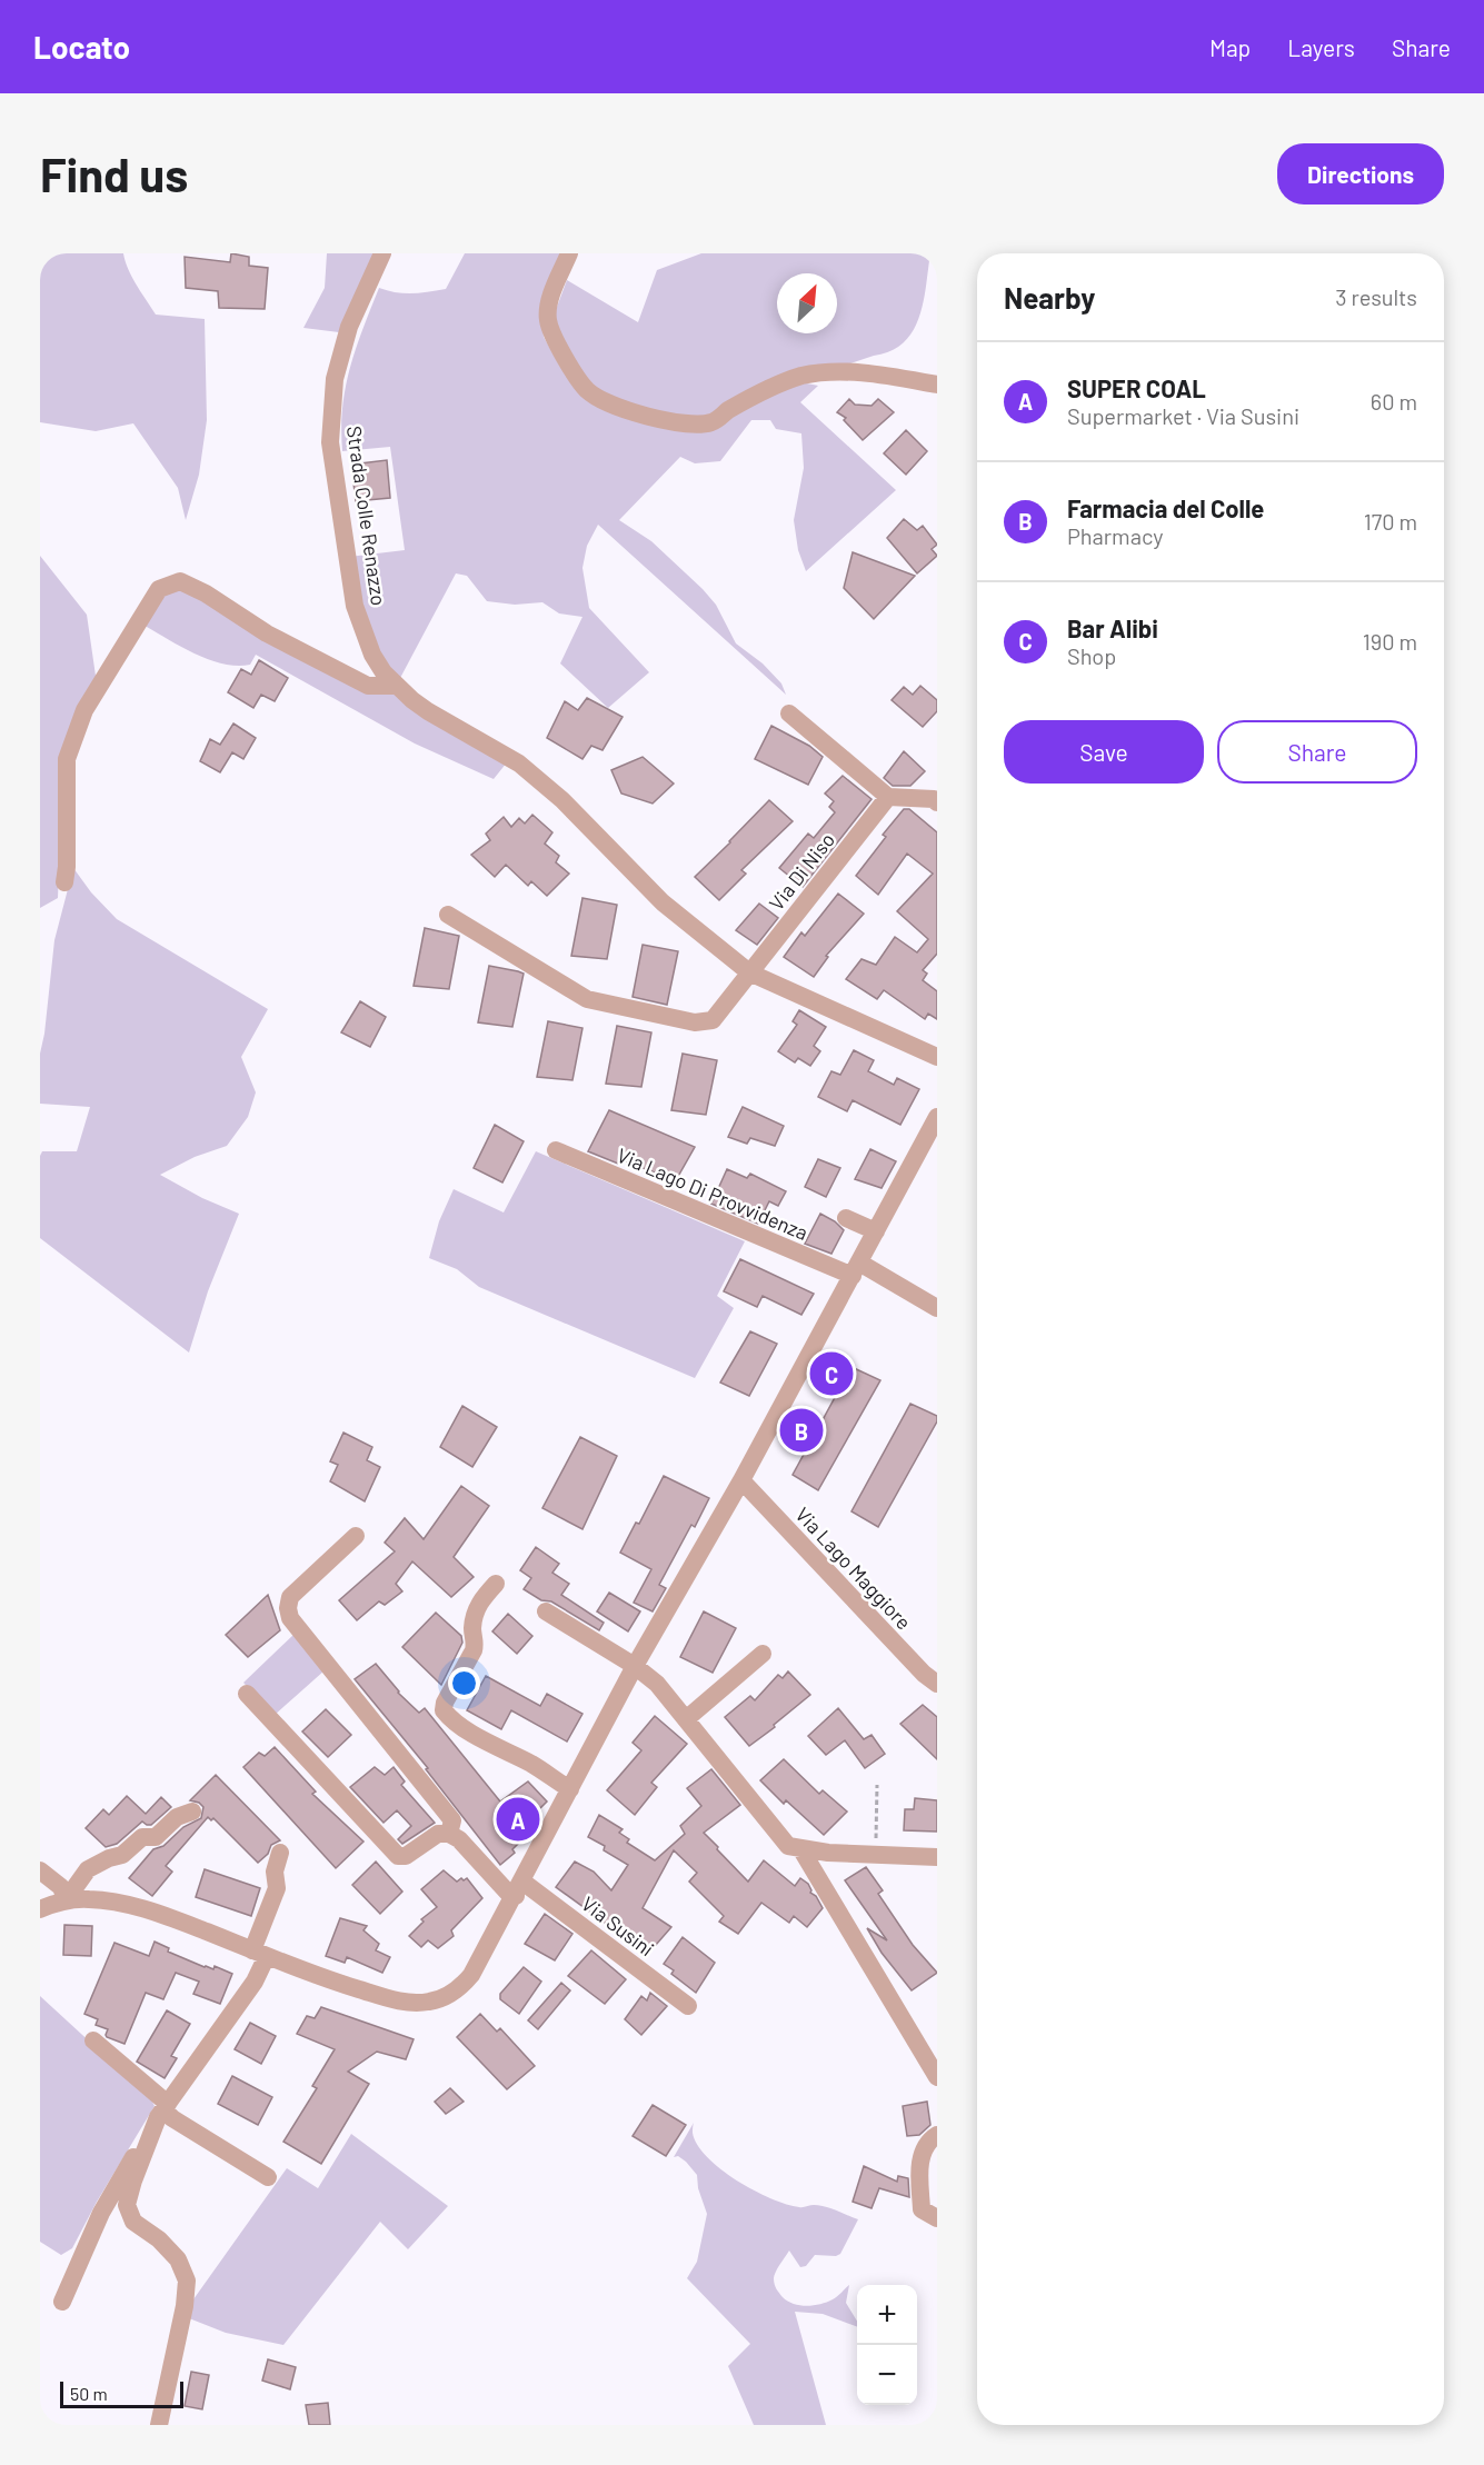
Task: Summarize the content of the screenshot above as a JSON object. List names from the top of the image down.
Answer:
{
  "streets": {
    "street": [
      "Strada Colle Renazzo",
      "Via Di Niso",
      "Via Lago Di Provvidenza",
      "Via Lago Maggiore",
      "Via Susini"
    ]
  },
  "crossings": [
    ["Strada Colle Renazzo", "Via Di Niso"]
  ],
  "scale_bar": "50 m",
  "north": "top right",
  "page": {
    "header": "Locato",
    "nav": ["Map", "Layers", "Share"],
    "buttons": [
      "Directions",
      ["Save", "Share"]
    ],
    "title": "Find us",
    "heading": ["Nearby", "3 results"],
    "list": [
      {
        "mark": "A",
        "name": "SUPER COAL",
        "note": "Supermarket · Via Susini",
        "value": "60 m"
      },
      {
        "mark": "B",
        "name": "Farmacia del Colle",
        "note": "Pharmacy",
        "value": "170 m"
      },
      {
        "mark": "C",
        "name": "Bar Alibi",
        "note": "Shop",
        "value": "190 m"
      }
    ],
    "pins": ["C", "B", "A"],
    "map_buttons": ["+", "−"],
    "scale": "50 m"
  }
}
